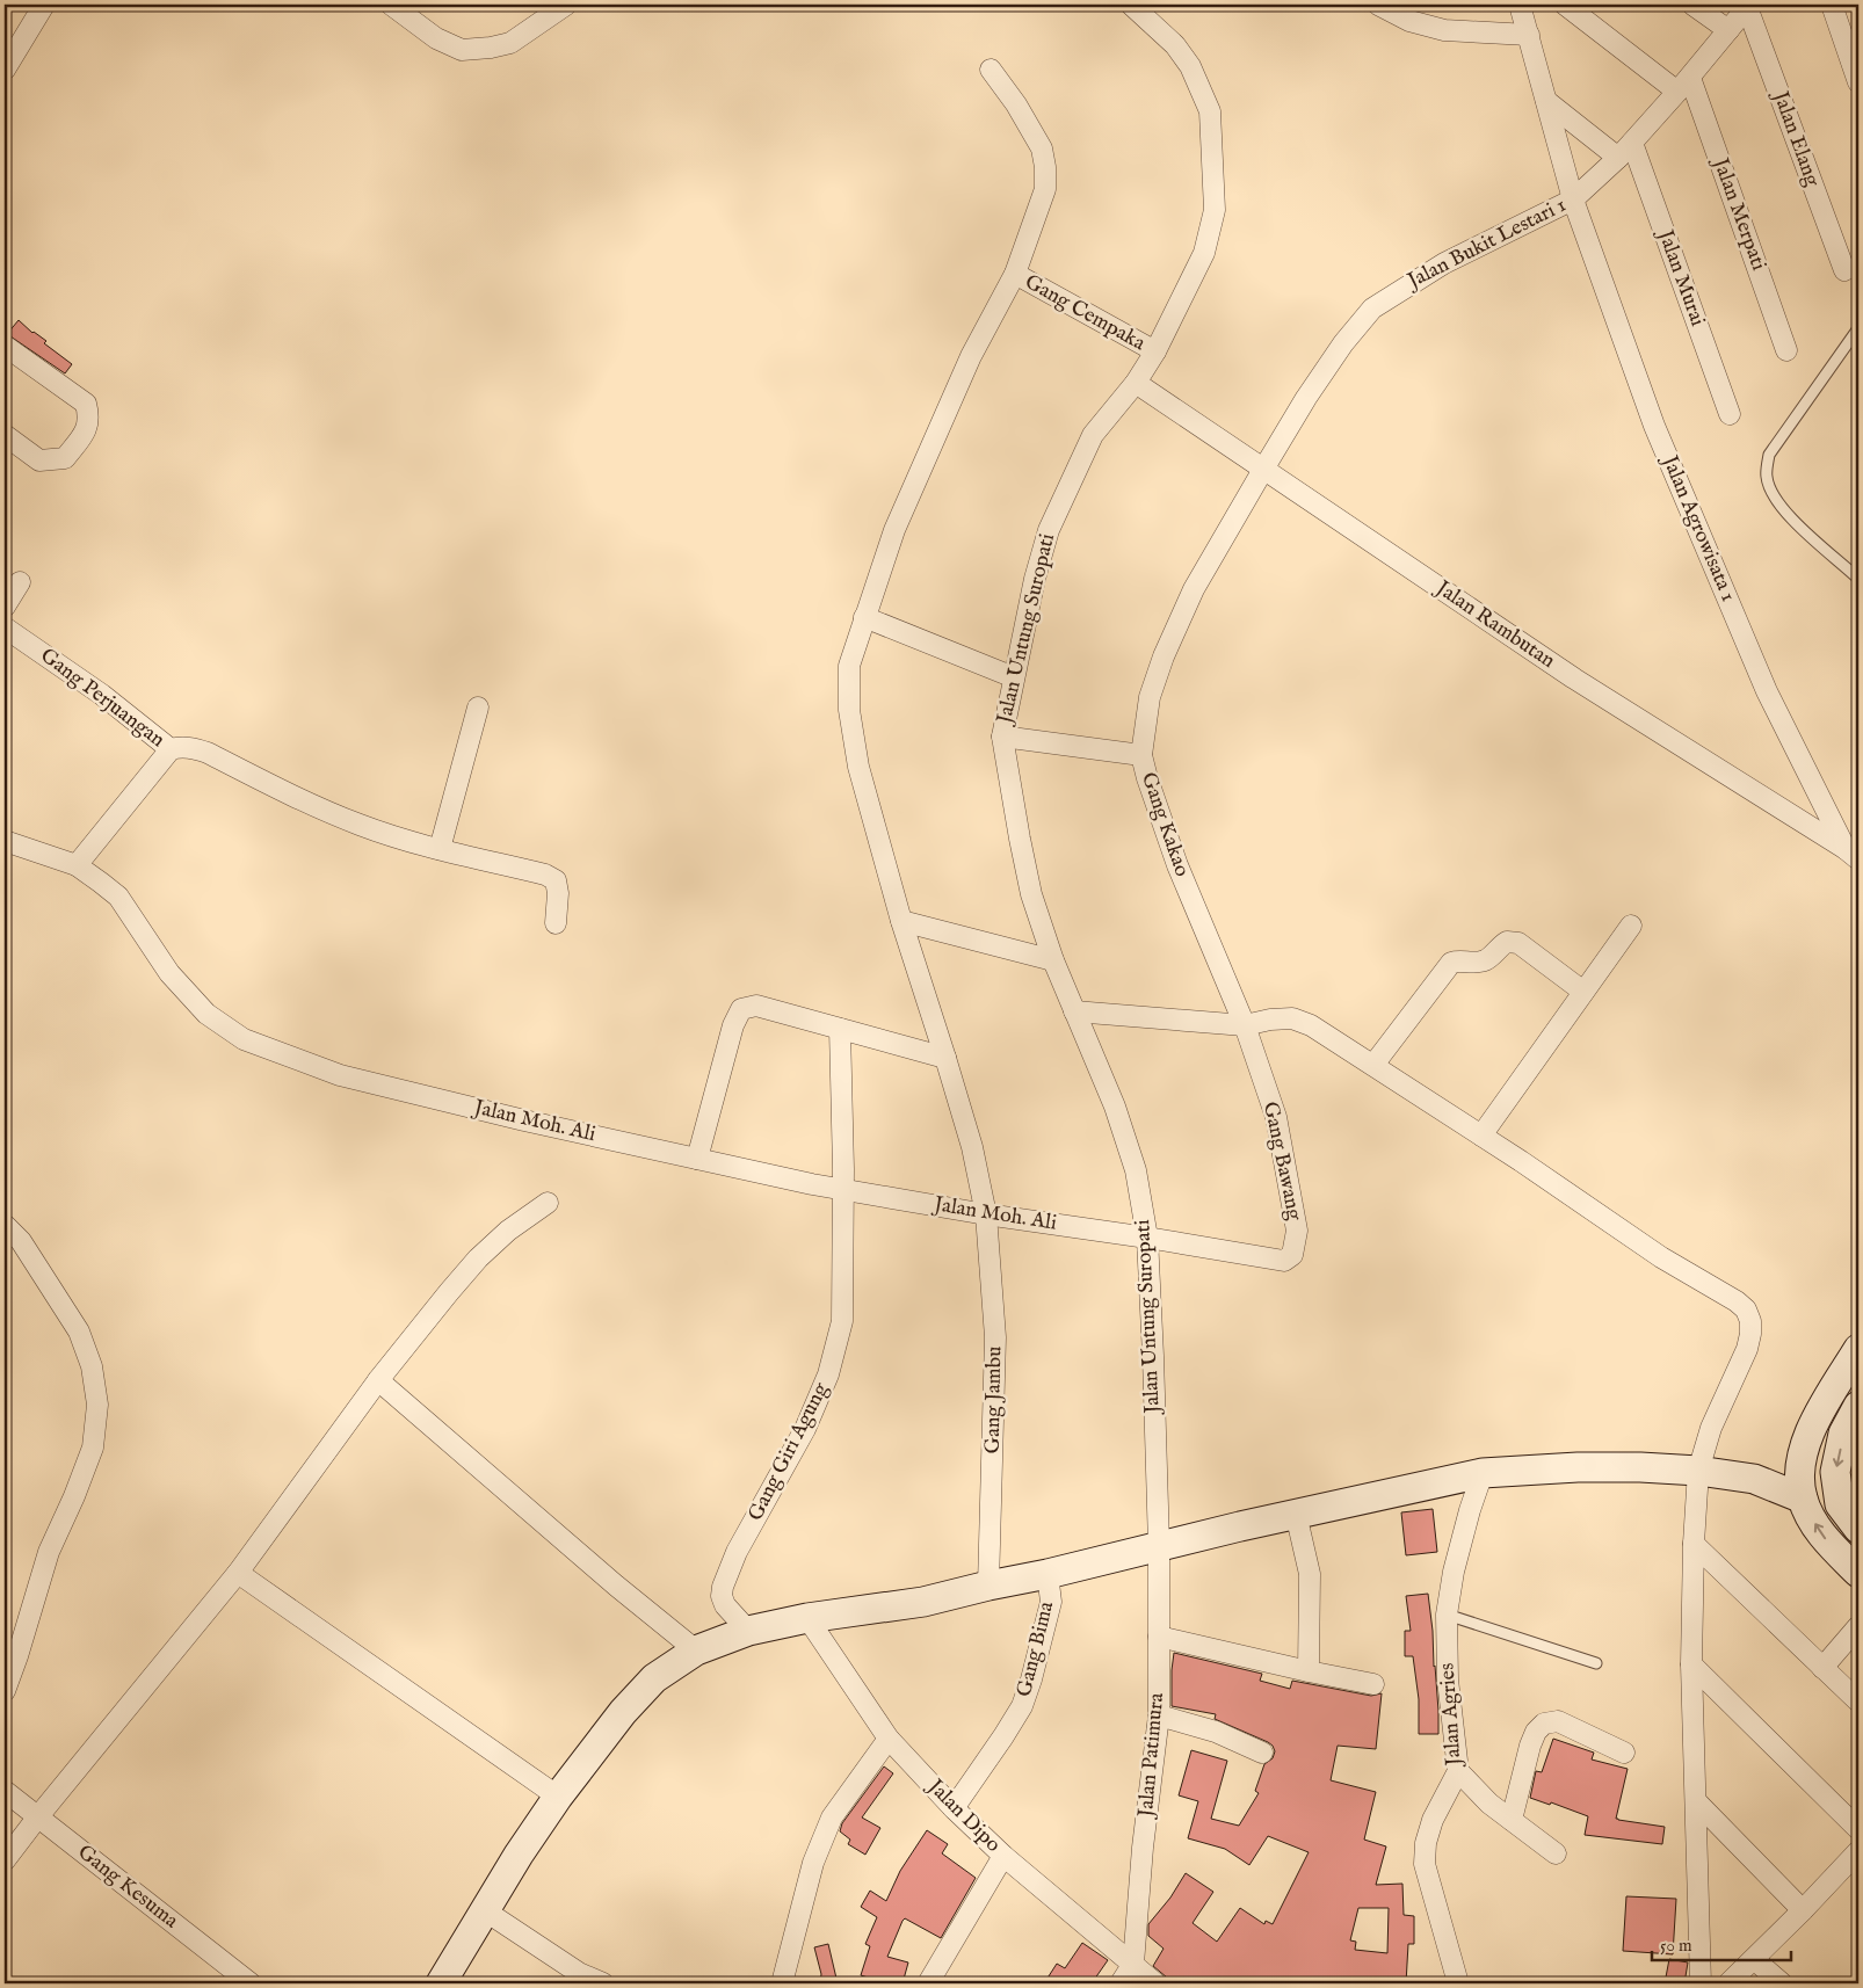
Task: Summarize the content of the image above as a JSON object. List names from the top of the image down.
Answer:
{
  "streets": {
    "street": [
      "Jalan Elang",
      "Jalan Merpati",
      "Jalan Bukit Lestari 1",
      "Jalan Murai",
      "Gang Cempaka",
      "Jalan Agrowisata 1",
      "Jalan Rambutan",
      "Jalan Untung Suropati",
      "Gang Perjuangan",
      "Gang Kakao",
      "Jalan Moh. Ali",
      "Gang Bawang",
      "Gang Jambu",
      "Gang Giri Agung",
      "Gang Bima",
      "Jalan Agries",
      "Jalan Patimura",
      "Jalan Dipo",
      "Gang Kesuma"
    ]
  },
  "crossings": [
    ["Jalan Elang", "Jalan Bukit Lestari 1"],
    ["Jalan Merpati", "Jalan Bukit Lestari 1"],
    ["Jalan Bukit Lestari 1", "Jalan Murai"],
    ["Jalan Bukit Lestari 1", "Jalan Agrowisata 1"],
    ["Jalan Bukit Lestari 1", "Jalan Rambutan"],
    ["Jalan Bukit Lestari 1", "Gang Kakao"],
    ["Gang Cempaka", "Jalan Untung Suropati"],
    ["Gang Cempaka", "Gang Jambu"],
    ["Jalan Agrowisata 1", "Jalan Rambutan"],
    ["Jalan Rambutan", "Jalan Untung Suropati"],
    ["Jalan Rambutan", "Gang Kakao"],
    ["Jalan Untung Suropati", "Jalan Moh. Ali"],
    ["Jalan Untung Suropati", "Gang Bawang"],
    ["Jalan Untung Suropati", "Jalan Patimura"],
    ["Gang Kakao", "Gang Bawang"],
    ["Jalan Moh. Ali", "Gang Bawang"],
    ["Jalan Moh. Ali", "Gang Jambu"],
    ["Jalan Moh. Ali", "Gang Giri Agung"],
    ["Gang Bima", "Jalan Dipo"],
    ["Jalan Patimura", "Jalan Dipo"]
  ],
  "scale_bar": "50 m"
}
